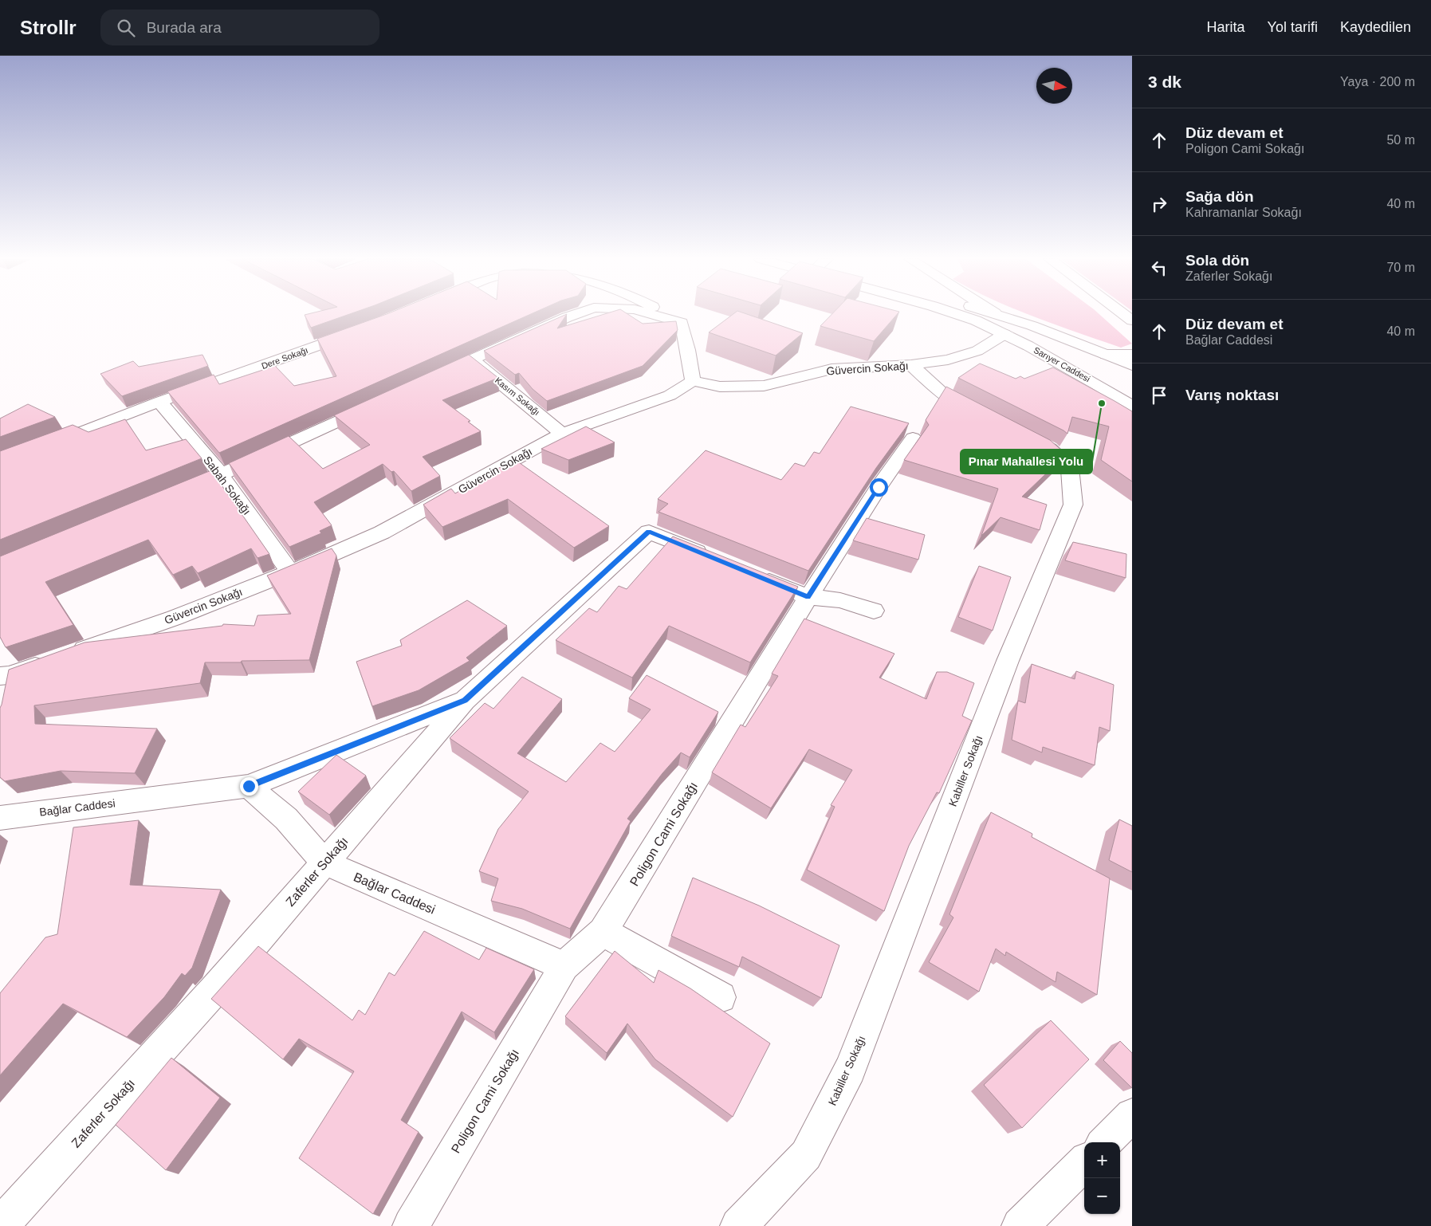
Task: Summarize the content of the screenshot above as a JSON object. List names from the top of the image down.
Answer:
{
  "streets": {
    "street": [
      "Dere Sokağı",
      "Sarıyer Caddesi",
      "Güvercin Sokağı",
      "Kasım Sokağı",
      "Sabah Sokağı",
      "Kabiller Sokağı",
      "Bağlar Caddesi",
      "Poligon Cami Sokağı",
      "Zaferler Sokağı"
    ]
  },
  "crossings": [
    ["Dere Sokağı", "Sabah Sokağı"],
    ["Sarıyer Caddesi", "Güvercin Sokağı"],
    ["Güvercin Sokağı", "Kasım Sokağı"],
    ["Güvercin Sokağı", "Sabah Sokağı"],
    ["Bağlar Caddesi", "Poligon Cami Sokağı"],
    ["Bağlar Caddesi", "Zaferler Sokağı"]
  ],
  "places": ["Pınar Mahallesi Yolu"],
  "north": "right",
  "page": {
    "header": "Strollr",
    "search": "Burada ara",
    "nav": ["Harita", "Yol tarifi", "Kaydedilen"],
    "heading": ["3 dk", "Yaya · 200 m"],
    "list": [
      ["Düz devam et", "Poligon Cami Sokağı", "50 m"],
      ["Sağa dön", "Kahramanlar Sokağı", "40 m"],
      ["Sola dön", "Zaferler Sokağı", "70 m"],
      ["Düz devam et", "Bağlar Caddesi", "40 m"],
      "Varış noktası"
    ],
    "map_buttons": ["+", "−"]
  }
}
